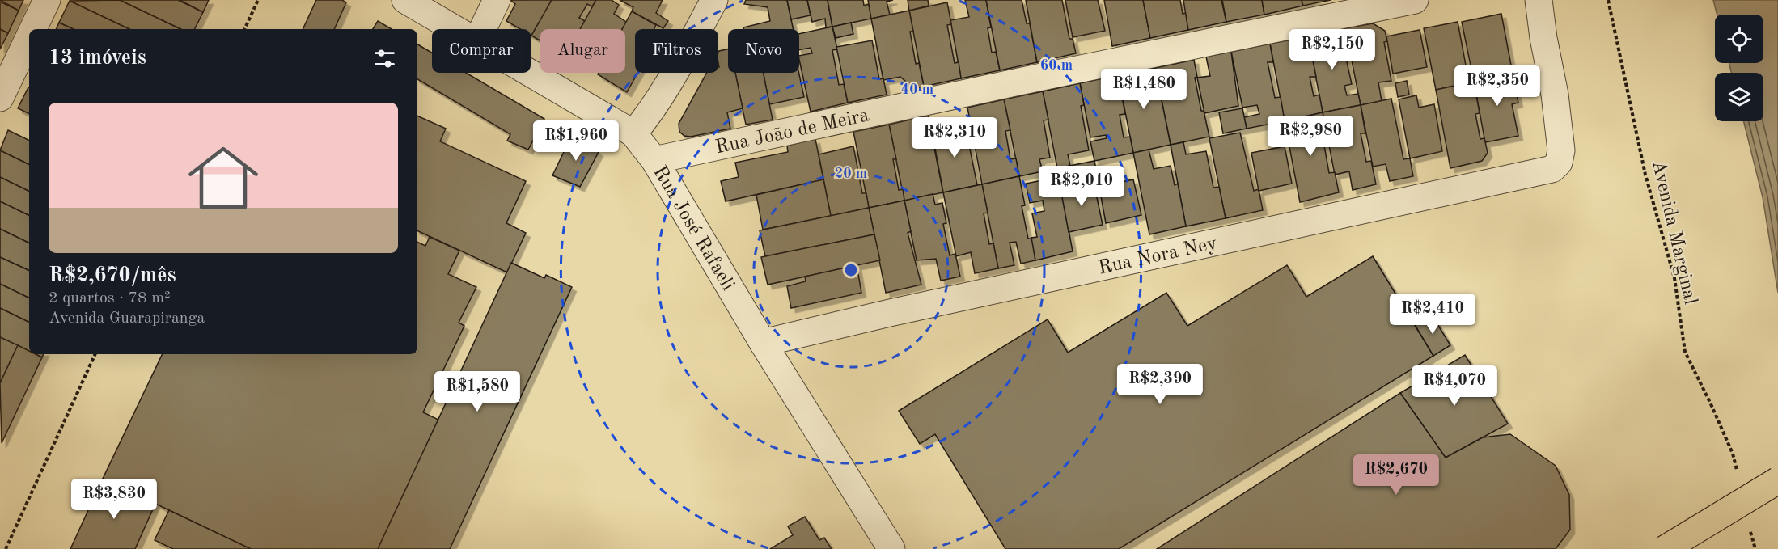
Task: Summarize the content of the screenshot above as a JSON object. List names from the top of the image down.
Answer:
{
  "streets": {
    "street": ["Rua João de Meira", "Rua José Rafaeli", "Rua Nora Ney"],
    "path": ["Avenida Marginal"]
  },
  "crossings": [
    ["Rua João de Meira", "Rua José Rafaeli"],
    ["Rua José Rafaeli", "Rua Nora Ney"]
  ],
  "page": {
    "price": [
      "R$2,150",
      "R$2,350",
      "R$1,480",
      "R$2,980",
      "R$2,310",
      "R$1,960",
      "R$2,010",
      "R$2,410",
      "R$2,390",
      "R$4,070",
      "R$1,580",
      "R$2,670",
      "R$3,830"
    ],
    "chip": [
      "Comprar",
      "Alugar",
      "Filtros",
      "Novo"
    ],
    "heading": "13 imóveis",
    "list": [
      {
        "name": "R$2,670/mês",
        "note": "2 quartos · 78 m² · Avenida Guarapiranga"
      }
    ]
  },
  "rings": ["60 m", "40 m", "20 m"]
}
